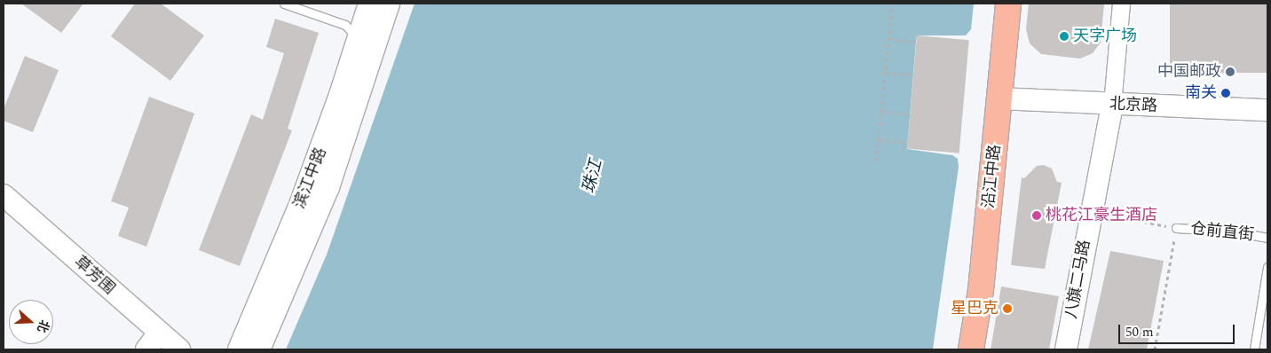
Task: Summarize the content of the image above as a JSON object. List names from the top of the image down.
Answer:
{
  "streets": {
    "main road": ["沿江中路", "滨江中路"],
    "street": ["北京路", "草芳围", "八旗二马路"],
    "lane": ["仓前直街"]
  },
  "crossings": [
    ["北京路", "沿江中路"],
    ["北京路", "八旗二马路"]
  ],
  "water": ["珠江"],
  "places": [
    "天字广场",
    "中国邮政",
    "南关",
    "桃花江豪生酒店",
    "星巴克"
  ],
  "scale_bar": "50 m",
  "north": "right"
}
